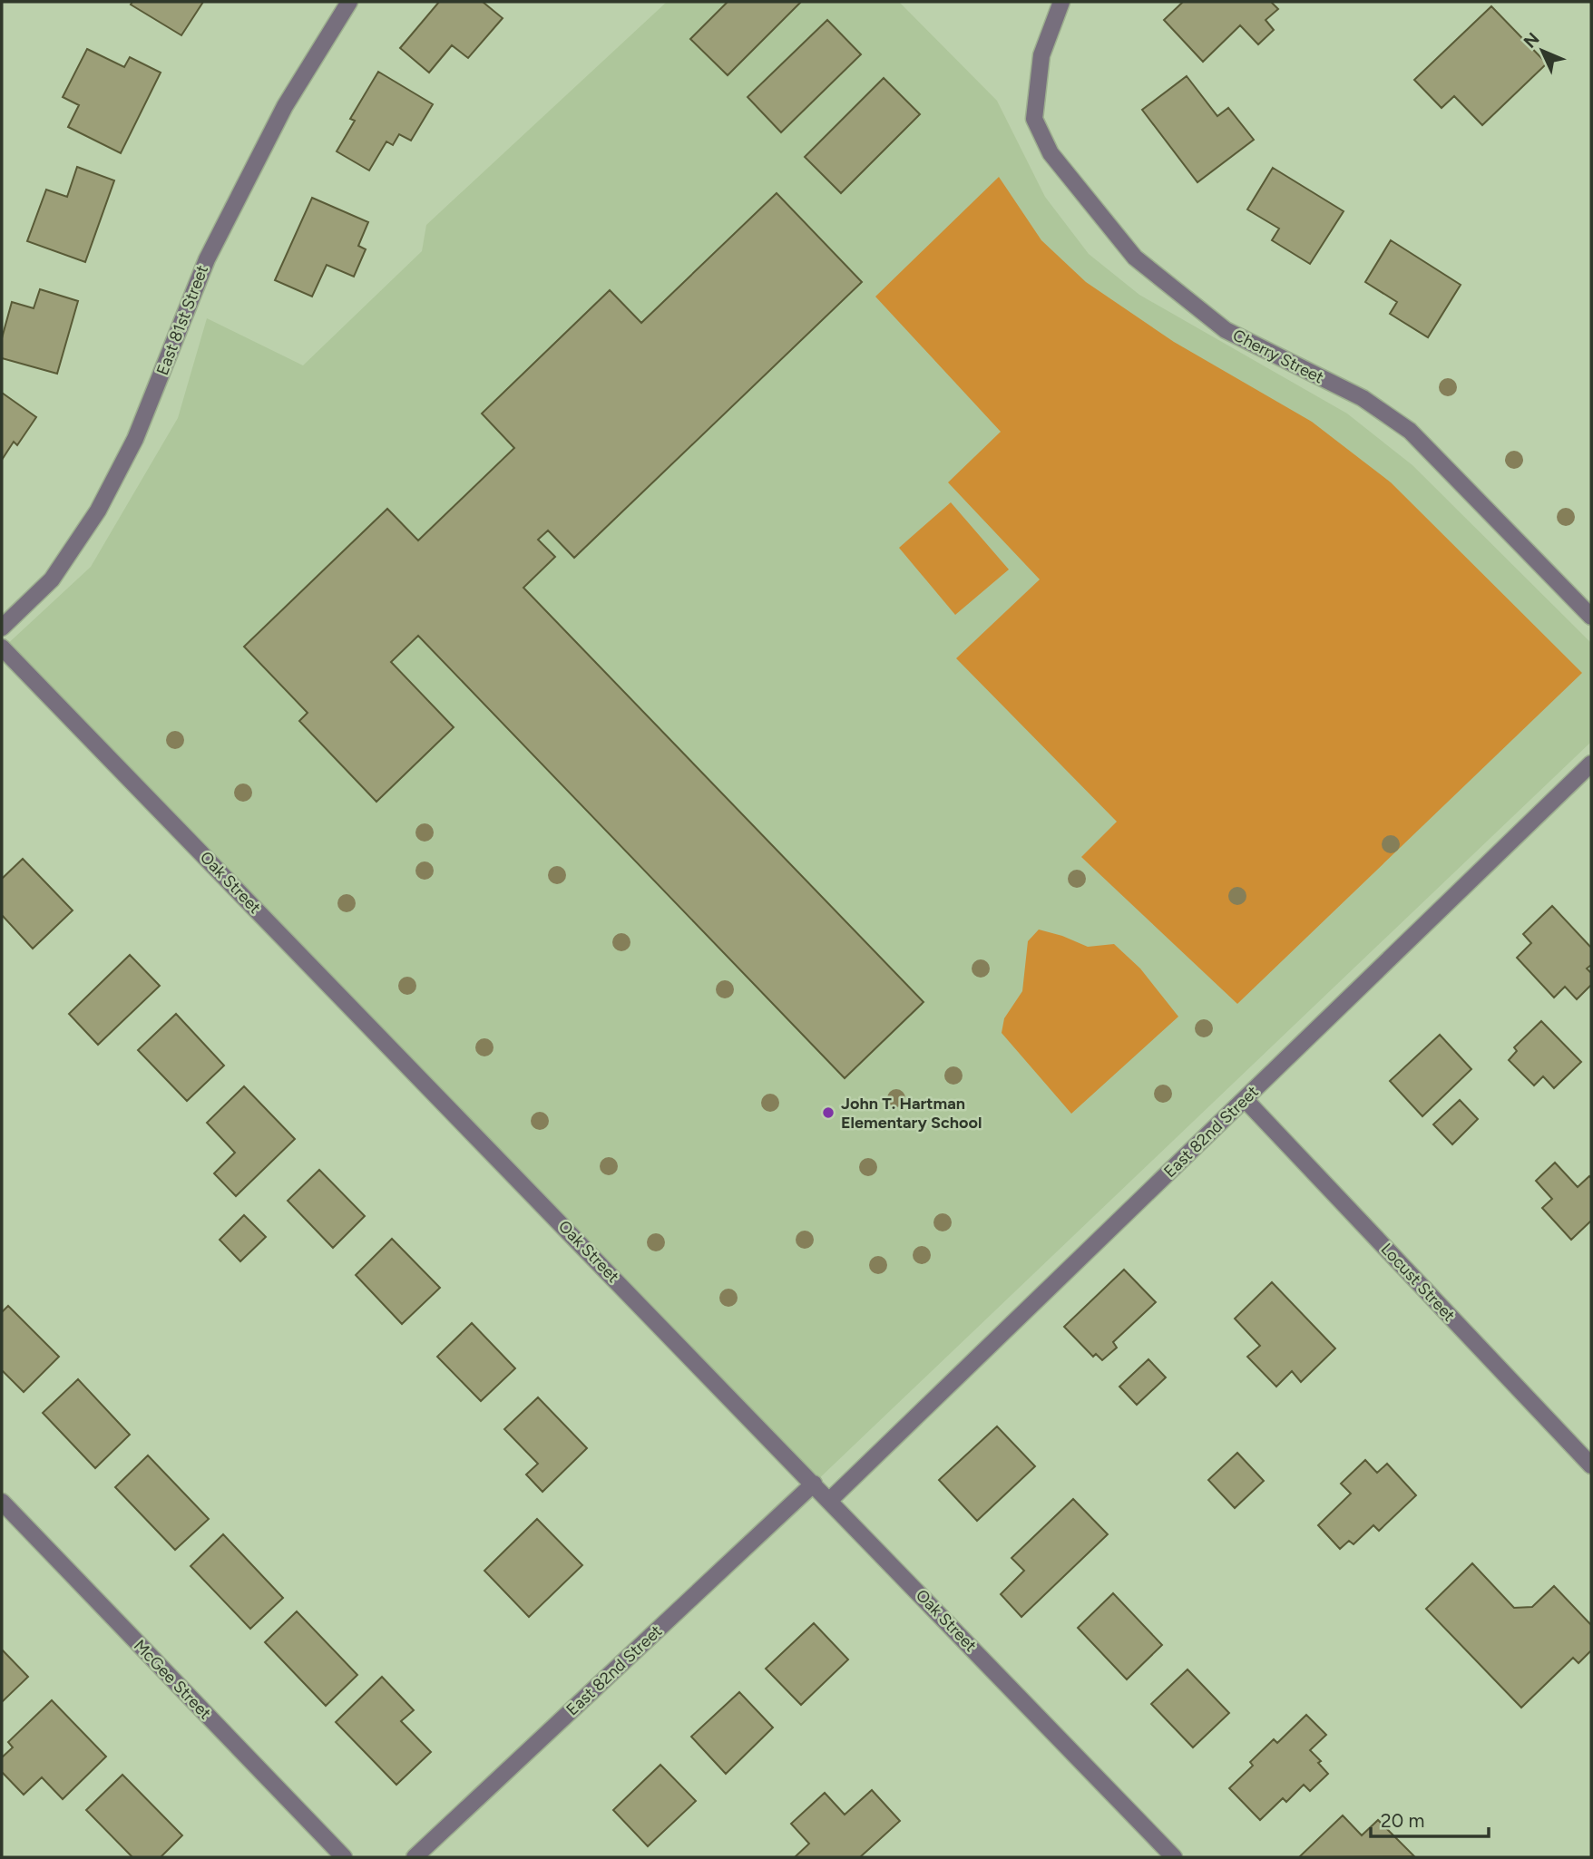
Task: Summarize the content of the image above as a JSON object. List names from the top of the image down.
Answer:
{
  "streets": {
    "street": [
      "East 81st Street",
      "Cherry Street",
      "Oak Street",
      "East 82nd Street",
      "Locust Street",
      "McGee Street"
    ]
  },
  "crossings": [
    ["Oak Street", "East 82nd Street"],
    ["East 82nd Street", "Locust Street"]
  ],
  "places": ["John T. Hartman Elementary School"],
  "scale_bar": "20 m",
  "north": "top left"
}
